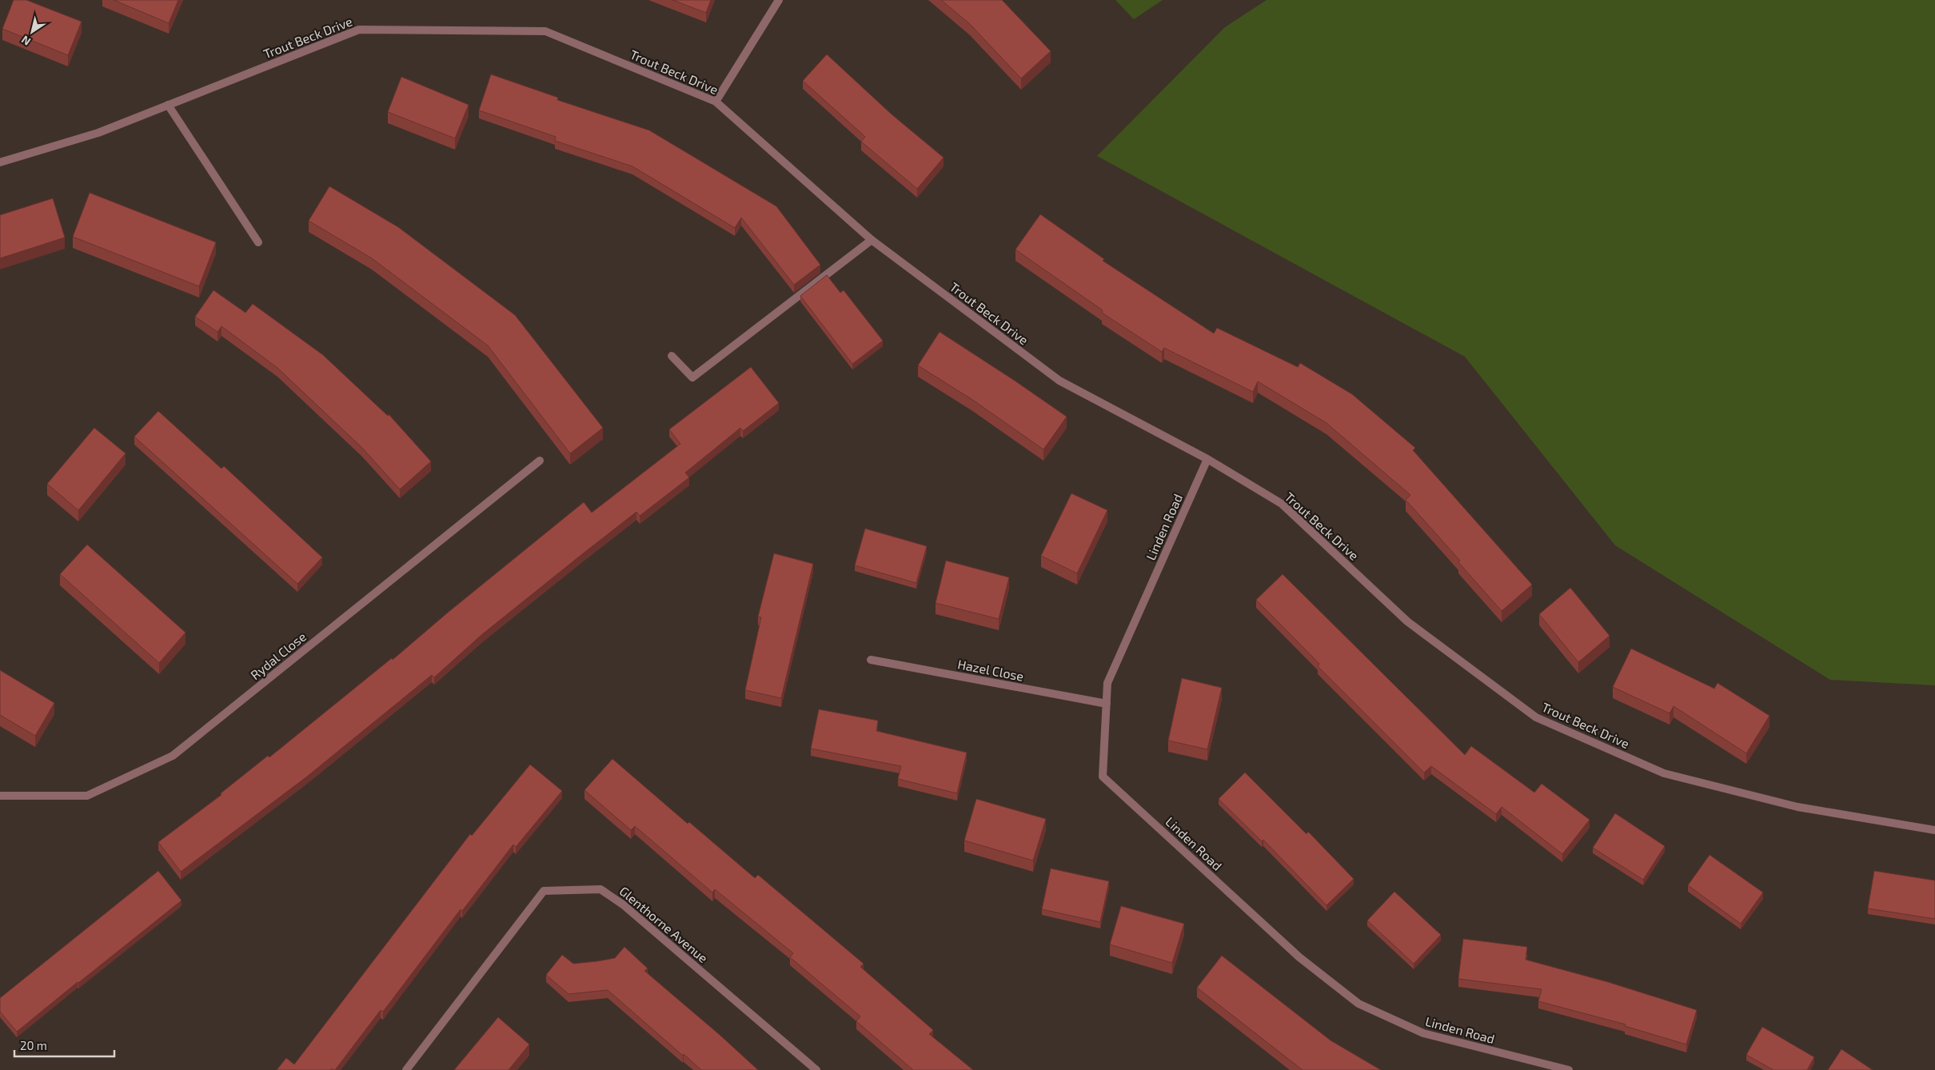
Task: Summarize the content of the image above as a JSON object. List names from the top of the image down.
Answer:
{
  "streets": {
    "street": [
      "Trout Beck Drive",
      "Linden Road",
      "Rydal Close",
      "Hazel Close",
      "Glenthorne Avenue"
    ]
  },
  "crossings": [
    ["Trout Beck Drive", "Linden Road"],
    ["Linden Road", "Hazel Close"]
  ],
  "scale_bar": "20 m",
  "north": "bottom left"
}
